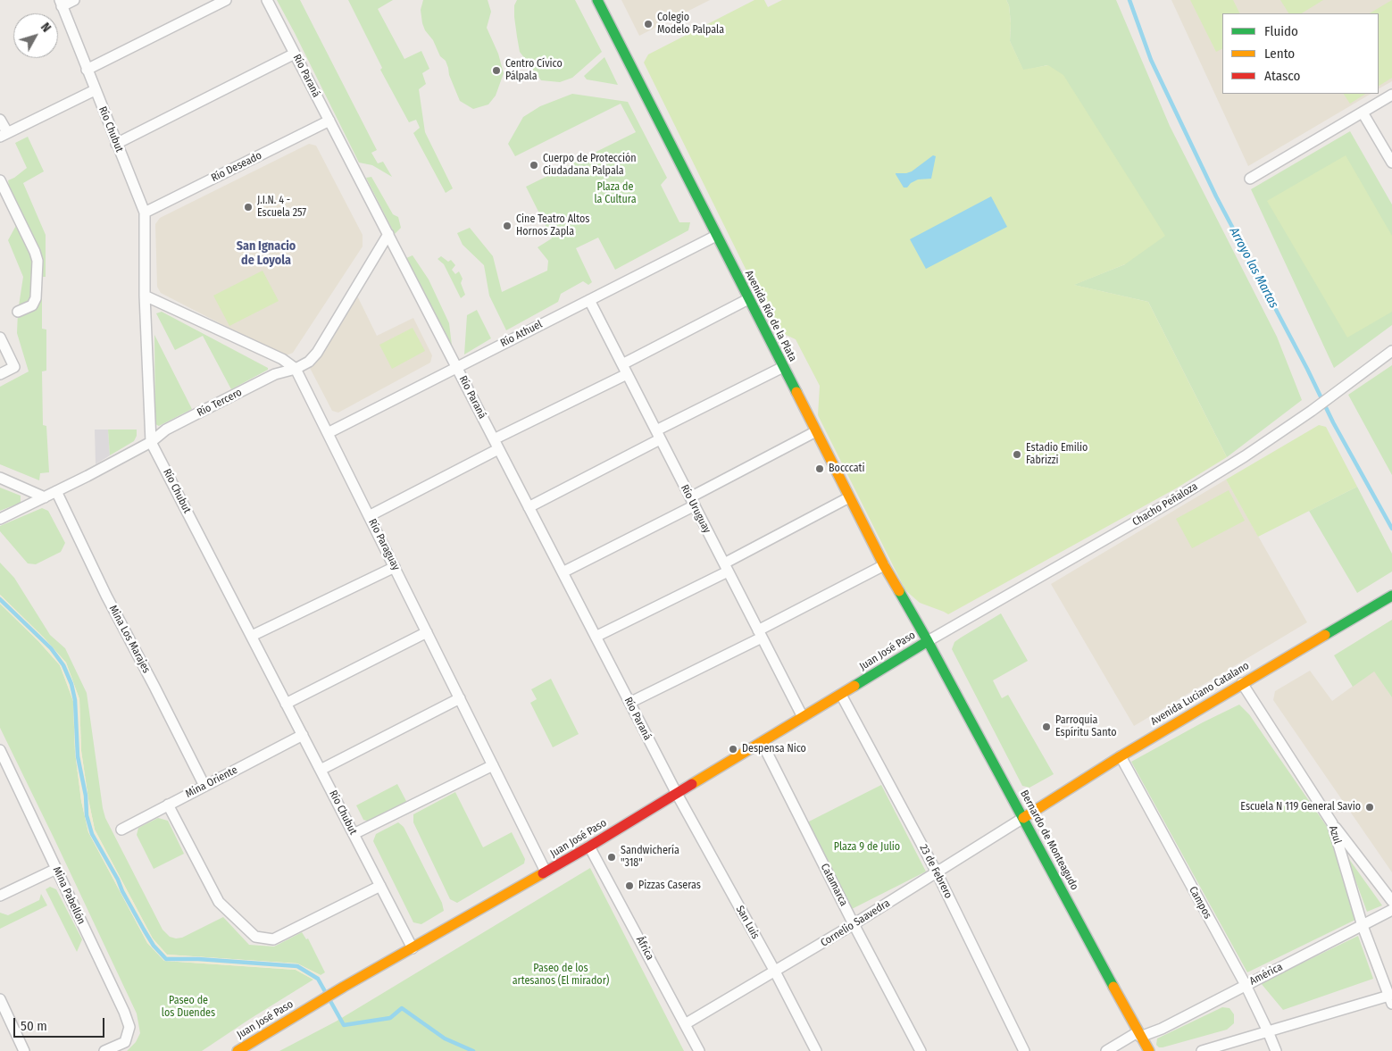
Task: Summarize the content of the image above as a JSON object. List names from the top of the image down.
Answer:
{
  "streets": {
    "main road": [
      "Avenida Río de la Plata",
      "Juan José Paso",
      "Avenida Luciano Catalano",
      "Bernardo de Monteagudo"
    ],
    "street": [
      "Río Paraná",
      "Río Chubut",
      "Río Deseado",
      "Río Athuel",
      "Río Tercero",
      "Chacho Peñaloza",
      "Río Uruguay",
      "Río Paraguay",
      "Mina Los Marajes",
      "Mina Oriente",
      "Azul",
      "23 de Febrero",
      "Catamarca",
      "Mina Pabellón",
      "Campos",
      "San Luis",
      "Cornelio Saavedra",
      "África",
      "América"
    ]
  },
  "crossings": [
    ["Río Paraná", "Río Deseado"],
    ["Río Paraná", "Río Athuel"],
    ["Río Paraná", "Río Tercero"],
    ["Río Paraná", "Juan José Paso"],
    ["Río Paraná", "San Luis"],
    ["Río Chubut", "Río Deseado"],
    ["Río Chubut", "Río Tercero"],
    ["Río Chubut", "Juan José Paso"],
    ["Río Chubut", "Mina Oriente"],
    ["Avenida Río de la Plata", "Río Athuel"],
    ["Avenida Río de la Plata", "Chacho Peñaloza"],
    ["Avenida Río de la Plata", "Juan José Paso"],
    ["Avenida Río de la Plata", "Bernardo de Monteagudo"],
    ["Río Athuel", "Río Uruguay"],
    ["Río Athuel", "Río Paraguay"],
    ["Río Tercero", "Río Paraguay"],
    ["Río Tercero", "Mina Los Marajes"],
    ["Chacho Peñaloza", "Juan José Paso"],
    ["Chacho Peñaloza", "Bernardo de Monteagudo"],
    ["Río Uruguay", "Juan José Paso"],
    ["Río Paraguay", "Juan José Paso"],
    ["Mina Los Marajes", "Mina Oriente"],
    ["Juan José Paso", "Bernardo de Monteagudo"],
    ["Juan José Paso", "23 de Febrero"],
    ["Juan José Paso", "Catamarca"],
    ["Juan José Paso", "San Luis"],
    ["Juan José Paso", "África"],
    ["Avenida Luciano Catalano", "Azul"],
    ["Avenida Luciano Catalano", "Bernardo de Monteagudo"],
    ["Avenida Luciano Catalano", "Campos"],
    ["Avenida Luciano Catalano", "Cornelio Saavedra"],
    ["Azul", "América"],
    ["Bernardo de Monteagudo", "Cornelio Saavedra"],
    ["Bernardo de Monteagudo", "América"],
    ["23 de Febrero", "Cornelio Saavedra"],
    ["Catamarca", "Cornelio Saavedra"],
    ["Campos", "América"],
    ["San Luis", "Cornelio Saavedra"],
    ["Cornelio Saavedra", "África"]
  ],
  "districts": ["San Ignacio de Loyola"],
  "water": ["Arroyo las Martas"],
  "parks": [
    "Plaza de la Cultura",
    "Plaza 9 de Julio",
    "Paseo de los artesanos (El mirador)",
    "Paseo de los Duendes"
  ],
  "places": [
    "Colegio Modelo Palpala",
    "Centro Cívico Pálpala",
    "Cuerpo de Protección Ciudadana Palpala",
    "J.I.N. 4 - Escuela 257",
    "Cine Teatro Altos Hornos Zapla",
    "Estadio Emilio Fabrizzi",
    "Bocccati",
    "Parroquia Espíritu Santo",
    "Despensa Nico",
    "Escuela N 119 General Savio",
    "Sandwichería \"318\"",
    "Pizzas Caseras"
  ],
  "legend": ["Fluido", "Lento", "Atasco"],
  "scale_bar": "50 m",
  "north": "top right"
}
